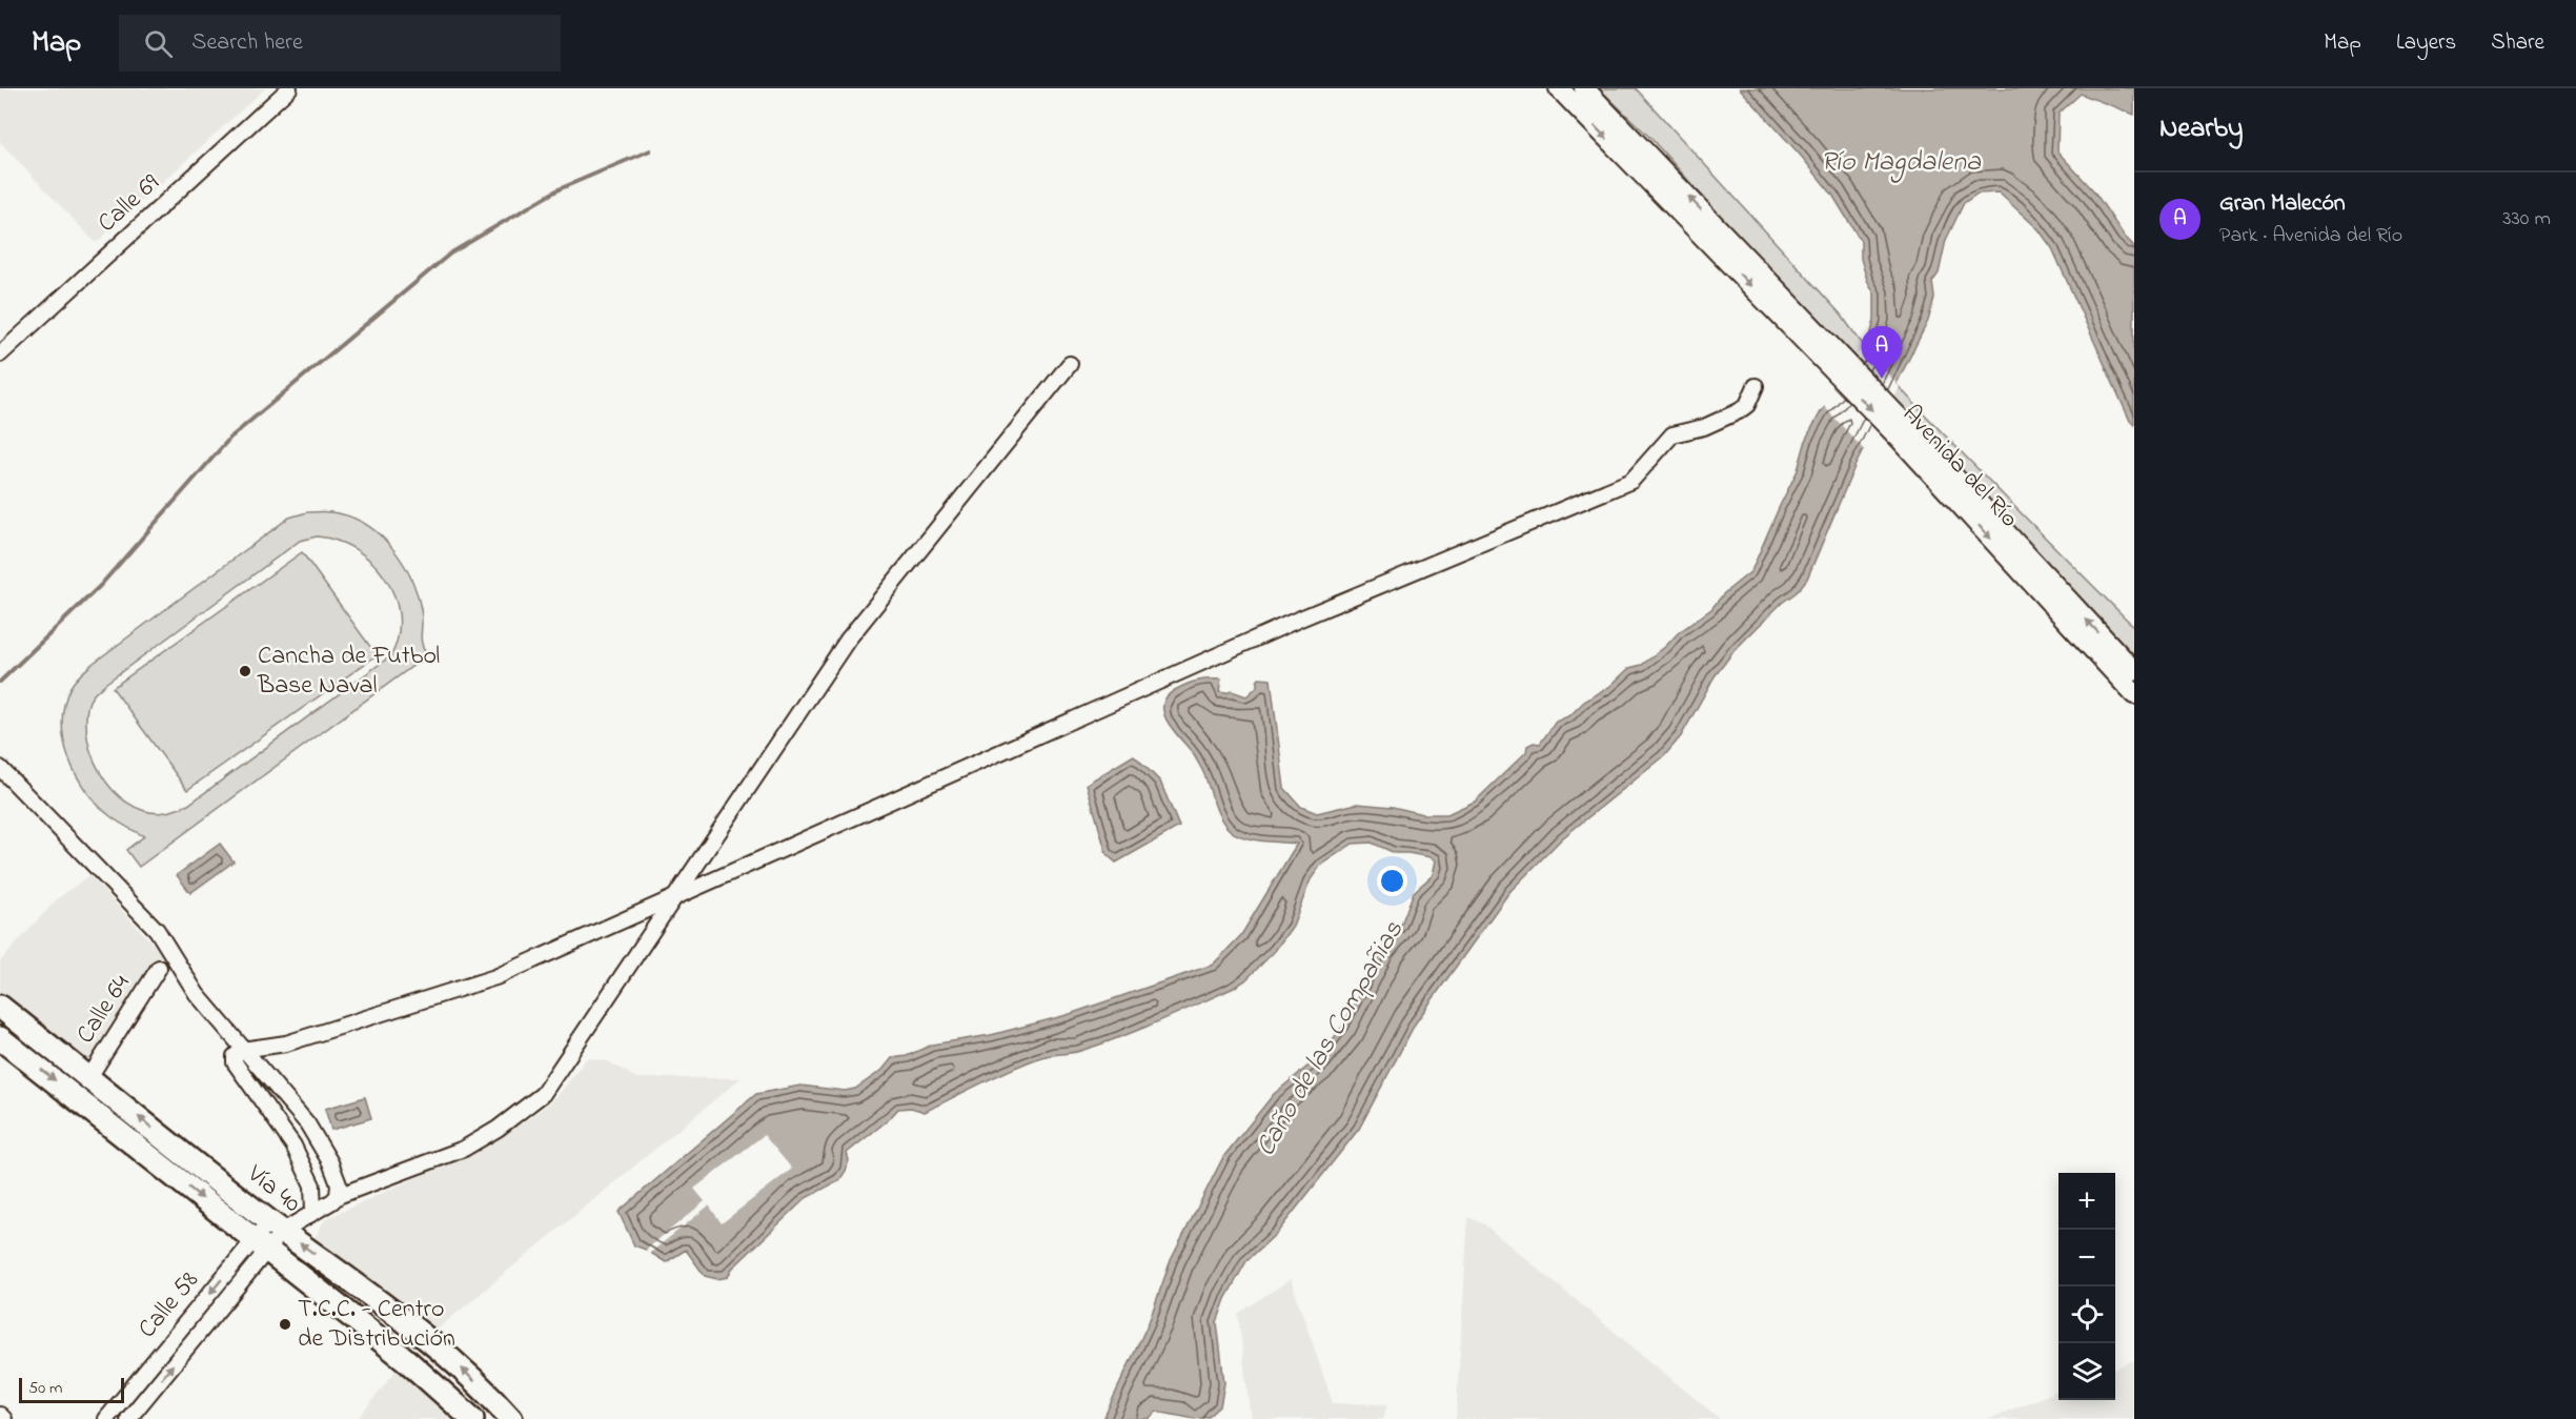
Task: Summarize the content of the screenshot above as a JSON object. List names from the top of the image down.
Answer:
{
  "streets": {
    "highway": ["Vía 40"],
    "main road": ["Avenida del Río"],
    "street": ["Calle 69", "Calle 64", "Calle 58"]
  },
  "crossings": [
    ["Calle 64", "Vía 40"],
    ["Vía 40", "Calle 58"]
  ],
  "water": ["Río Magdalena", "Caño de las Compañias"],
  "places": ["Cancha de Futbol Base Naval", "T.C.C. - Centro de Distribución"],
  "scale_bar": "50 m",
  "page": {
    "header": "Map",
    "search": "Search here",
    "nav": ["Map", "Layers", "Share"],
    "heading": "Nearby",
    "list": [
      {
        "mark": "A",
        "name": "Gran Malecón",
        "note": "Park · Avenida del Río",
        "value": "330 m"
      }
    ],
    "pins": "A",
    "map_buttons": ["+", "−"],
    "scale": "50 m"
  }
}
